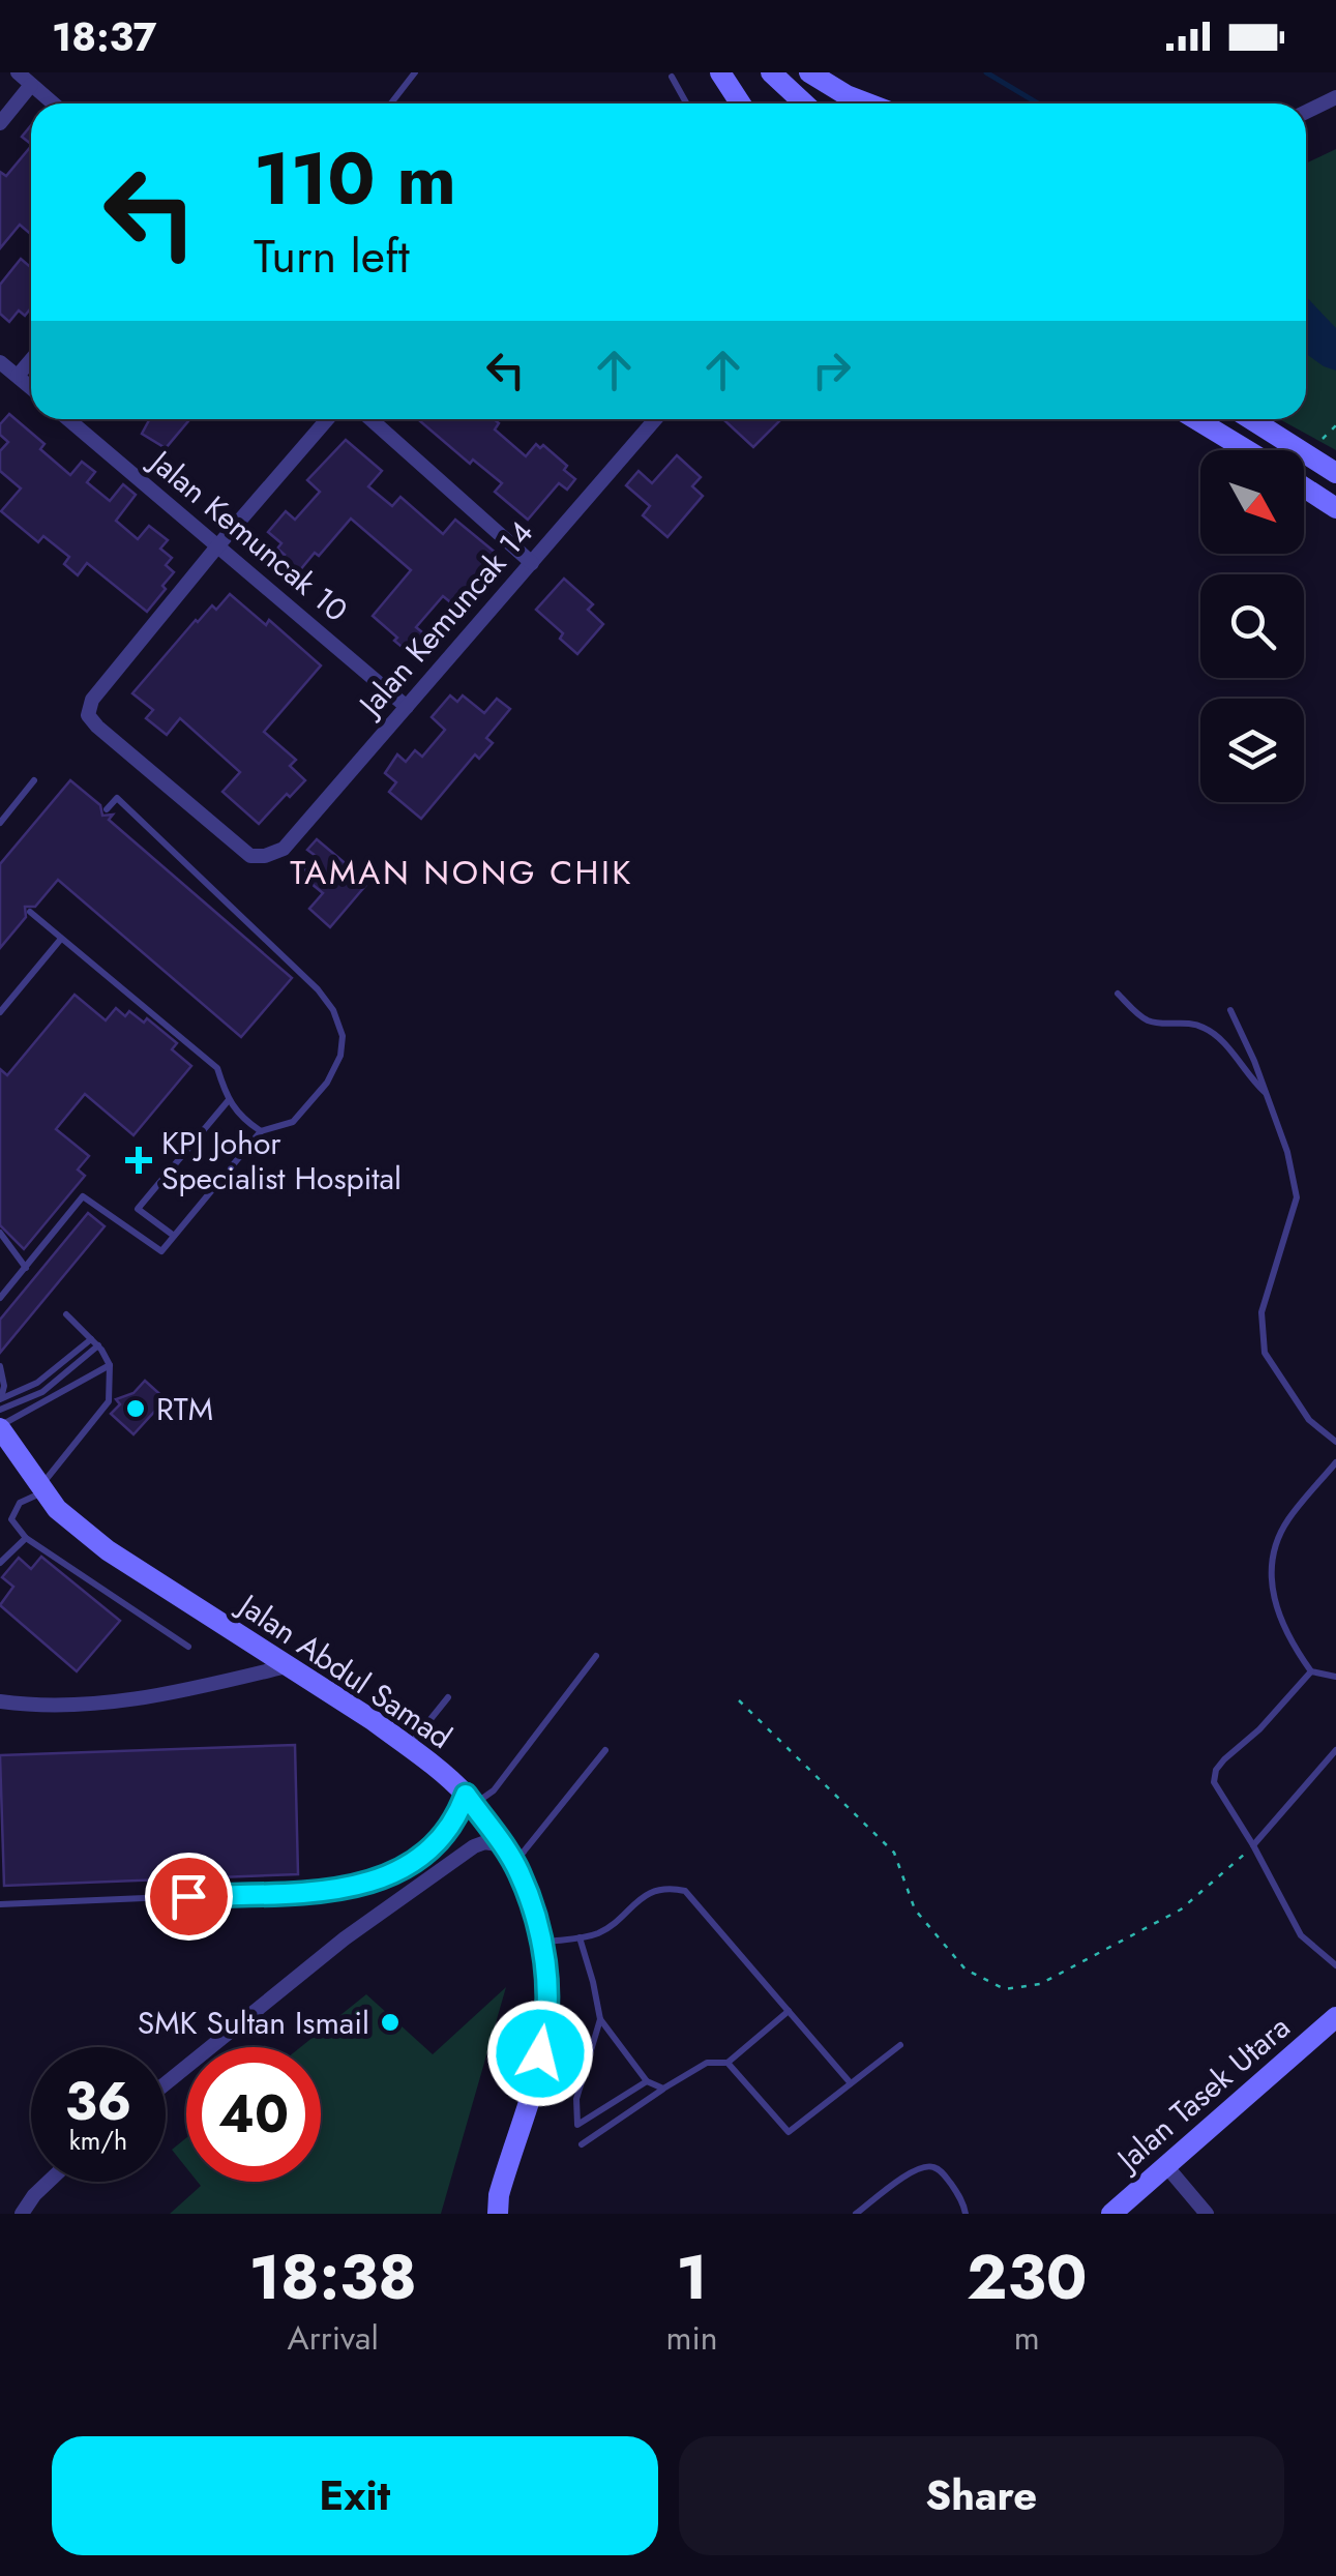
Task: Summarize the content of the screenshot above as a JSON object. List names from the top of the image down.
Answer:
{
  "streets": {
    "street": [
      "Jalan Kemuncak 10",
      "Jalan Kemuncak 14",
      "Jalan Abdul Samad",
      "Jalan Tasek Utara"
    ]
  },
  "crossings": [
    ["Jalan Kemuncak 10", "Jalan Kemuncak 14"]
  ],
  "districts": ["TAMAN NONG CHIK"],
  "places": {
    "health": ["KPJ Johor Specialist Hospital"],
    "other": ["RTM", "SMK Sultan Ismail"]
  },
  "north": "bottom right",
  "page": {
    "status": "18:37",
    "turn": ["110 m", "Turn left"],
    "speed": "36 km/h",
    "limit": "40",
    "eta": [
      "18:38",
      "Arrival",
      "1",
      "min",
      "230",
      "m"
    ],
    "buttons": ["Exit", "Share"]
  }
}
